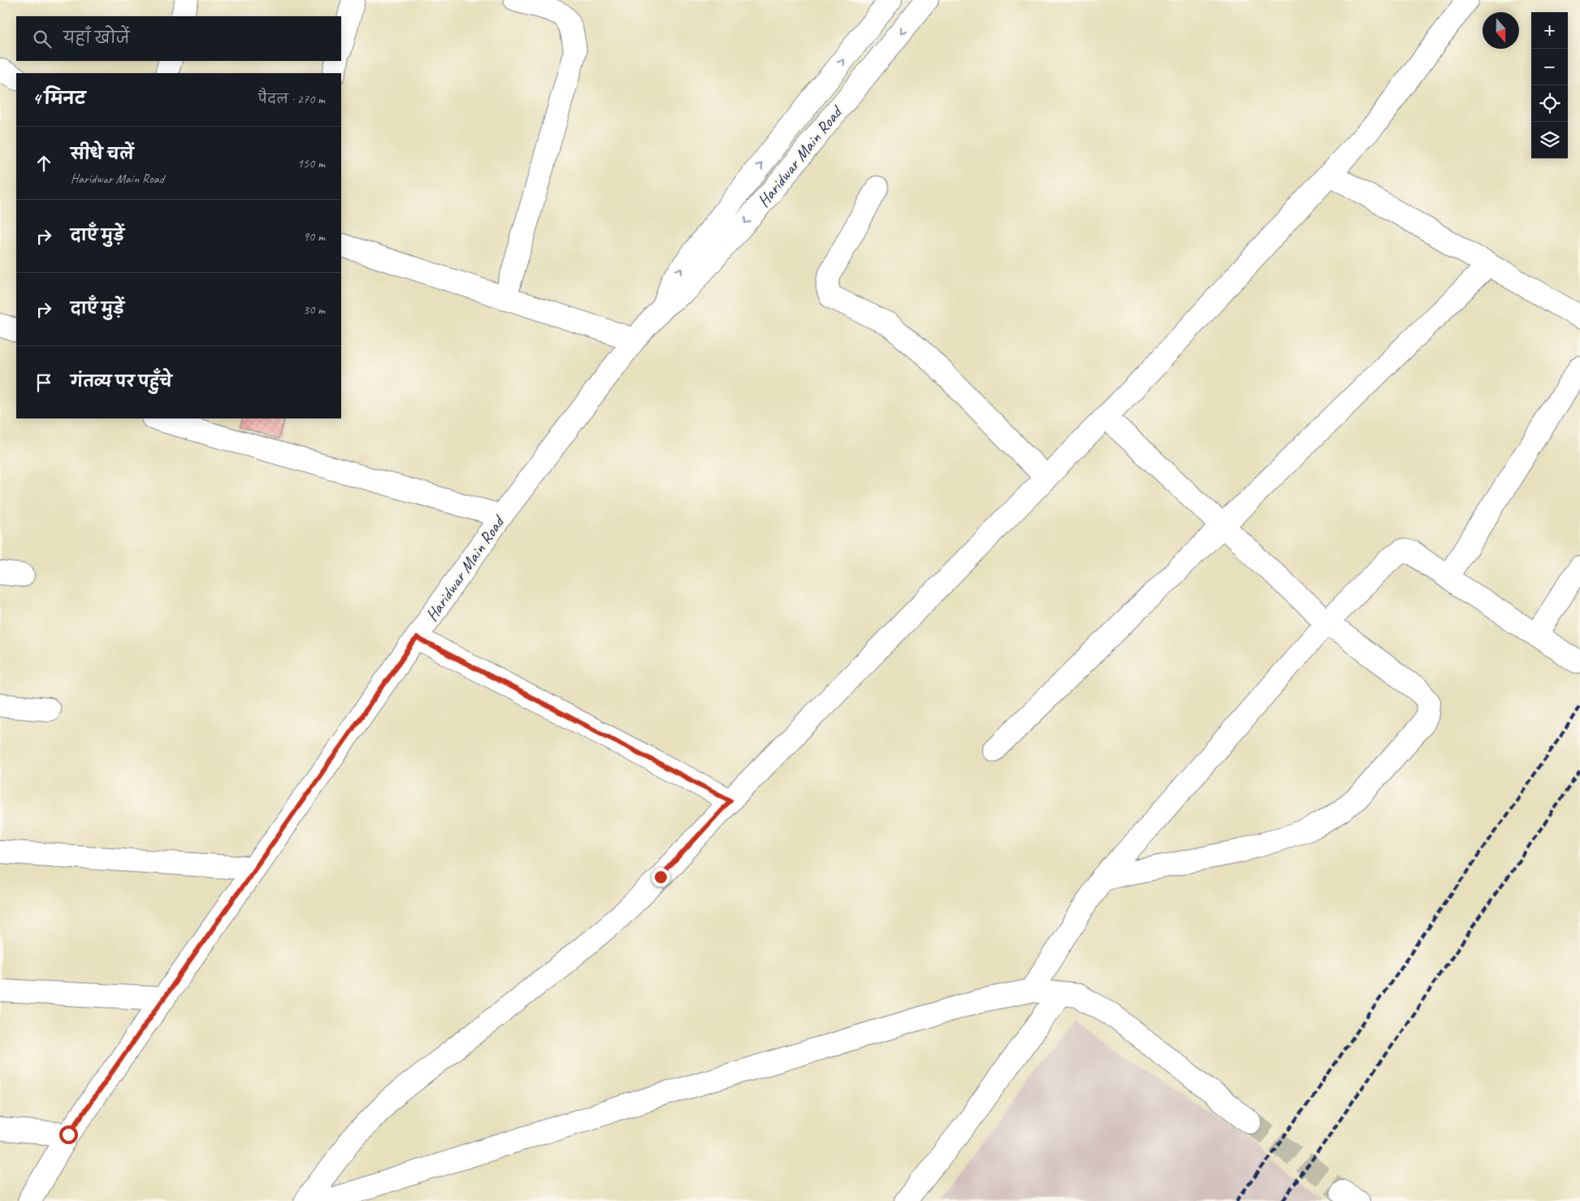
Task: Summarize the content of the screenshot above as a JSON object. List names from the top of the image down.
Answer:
{
  "streets": {
    "street": ["Haridwar Main Road"]
  },
  "north": "bottom",
  "page": {
    "map_buttons": ["+", "−"],
    "search": "यहाँ खोजें",
    "heading": ["4 मिनट", "पैदल · 270 m"],
    "list": [
      ["सीधे चलें", "Haridwar Main Road", "150 m"],
      ["दाएँ मुड़ें", "90 m"],
      ["दाएँ मुड़ें", "30 m"],
      "गंतव्य पर पहुँचे"
    ]
  }
}
